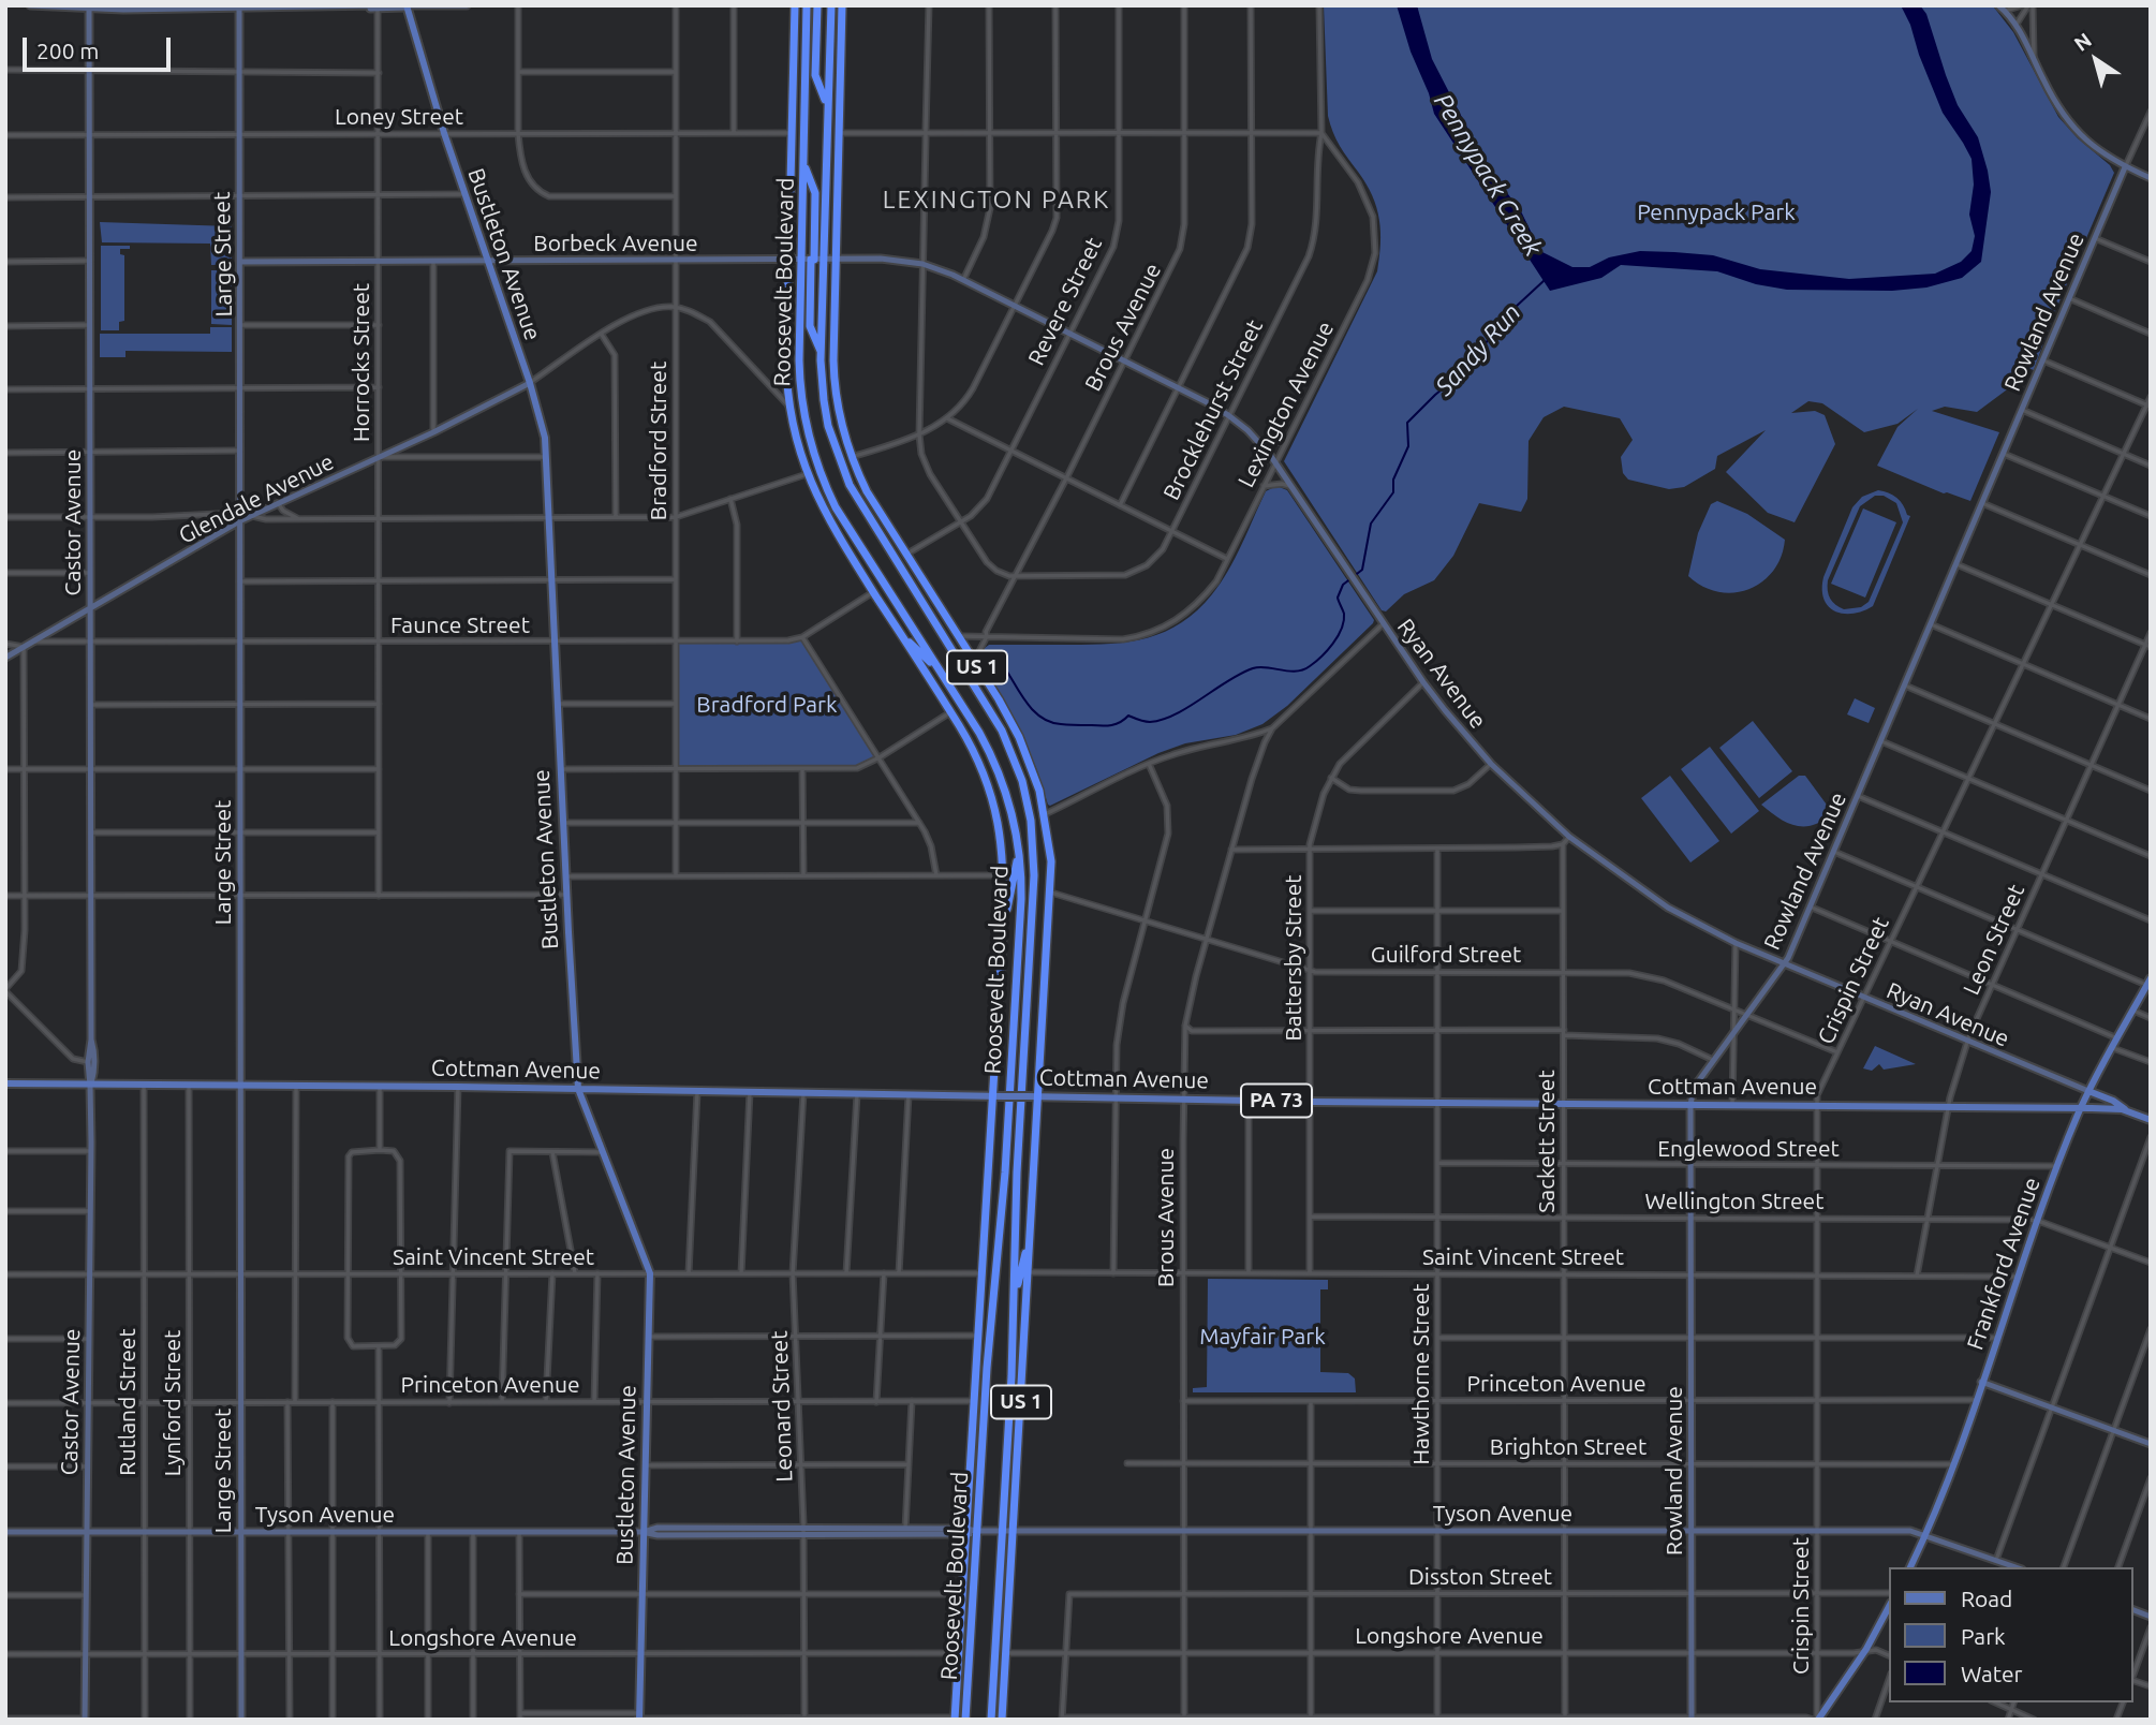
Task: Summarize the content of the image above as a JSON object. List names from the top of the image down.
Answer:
{
  "streets": {
    "highway": ["Roosevelt Boulevard", "US 1"],
    "main road": [
      "Bustleton Avenue",
      "Cottman Avenue",
      "PA 73",
      "Frankford Avenue"
    ],
    "street": [
      "Loney Street",
      "Borbeck Avenue",
      "Large Street",
      "Revere Street",
      "Rowland Avenue",
      "Brous Avenue",
      "Horrocks Street",
      "Lexington Avenue",
      "Brocklehurst Street",
      "Bradford Street",
      "Glendale Avenue",
      "Castor Avenue",
      "Faunce Street",
      "Ryan Avenue",
      "Leon Street",
      "Guilford Street",
      "Battersby Street",
      "Crispin Street",
      "Sackett Street",
      "Englewood Street",
      "Wellington Street",
      "Saint Vincent Street",
      "Hawthorne Street",
      "Princeton Avenue",
      "Rutland Street",
      "Lynford Street",
      "Leonard Street",
      "Brighton Street",
      "Tyson Avenue",
      "Disston Street",
      "Longshore Avenue"
    ]
  },
  "crossings": [
    ["Loney Street", "Large Street"],
    ["Loney Street", "Bustleton Avenue"],
    ["Loney Street", "Roosevelt Boulevard"],
    ["Loney Street", "Horrocks Street"],
    ["Loney Street", "Bradford Street"],
    ["Loney Street", "Castor Avenue"],
    ["Borbeck Avenue", "Large Street"],
    ["Borbeck Avenue", "Bustleton Avenue"],
    ["Borbeck Avenue", "Roosevelt Boulevard"],
    ["Borbeck Avenue", "Horrocks Street"],
    ["Borbeck Avenue", "Bradford Street"],
    ["Borbeck Avenue", "Ryan Avenue"],
    ["Large Street", "Glendale Avenue"],
    ["Large Street", "Faunce Street"],
    ["Large Street", "Cottman Avenue"],
    ["Large Street", "Saint Vincent Street"],
    ["Large Street", "Princeton Avenue"],
    ["Large Street", "Tyson Avenue"],
    ["Large Street", "Longshore Avenue"],
    ["Bustleton Avenue", "Glendale Avenue"],
    ["Bustleton Avenue", "Faunce Street"],
    ["Bustleton Avenue", "Cottman Avenue"],
    ["Bustleton Avenue", "Saint Vincent Street"],
    ["Bustleton Avenue", "Princeton Avenue"],
    ["Bustleton Avenue", "Tyson Avenue"],
    ["Bustleton Avenue", "Longshore Avenue"],
    ["Roosevelt Boulevard", "Revere Street"],
    ["Roosevelt Boulevard", "Lexington Avenue"],
    ["Roosevelt Boulevard", "Faunce Street"],
    ["Roosevelt Boulevard", "Ryan Avenue"],
    ["Roosevelt Boulevard", "Guilford Street"],
    ["Roosevelt Boulevard", "Cottman Avenue"],
    ["Roosevelt Boulevard", "Saint Vincent Street"],
    ["Roosevelt Boulevard", "Princeton Avenue"],
    ["Roosevelt Boulevard", "Tyson Avenue"],
    ["Roosevelt Boulevard", "Longshore Avenue"],
    ["Revere Street", "Ryan Avenue"],
    ["Rowland Avenue", "Ryan Avenue"],
    ["Rowland Avenue", "Guilford Street"],
    ["Rowland Avenue", "Cottman Avenue"],
    ["Rowland Avenue", "Englewood Street"],
    ["Rowland Avenue", "Wellington Street"],
    ["Rowland Avenue", "Saint Vincent Street"],
    ["Rowland Avenue", "Princeton Avenue"],
    ["Rowland Avenue", "Brighton Street"],
    ["Rowland Avenue", "Tyson Avenue"],
    ["Rowland Avenue", "Disston Street"],
    ["Rowland Avenue", "Longshore Avenue"],
    ["Brous Avenue", "Lexington Avenue"],
    ["Brous Avenue", "Brocklehurst Street"],
    ["Brous Avenue", "Ryan Avenue"],
    ["Brous Avenue", "Guilford Street"],
    ["Brous Avenue", "Cottman Avenue"],
    ["Brous Avenue", "Saint Vincent Street"],
    ["Brous Avenue", "Princeton Avenue"],
    ["Brous Avenue", "Brighton Street"],
    ["Brous Avenue", "Tyson Avenue"],
    ["Brous Avenue", "Disston Street"],
    ["Brous Avenue", "Longshore Avenue"],
    ["Horrocks Street", "Glendale Avenue"],
    ["Horrocks Street", "Faunce Street"],
    ["Lexington Avenue", "Brocklehurst Street"],
    ["Lexington Avenue", "Ryan Avenue"],
    ["Brocklehurst Street", "Ryan Avenue"],
    ["Bradford Street", "Faunce Street"],
    ["Glendale Avenue", "Castor Avenue"],
    ["Glendale Avenue", "Faunce Street"],
    ["Castor Avenue", "Faunce Street"],
    ["Castor Avenue", "Cottman Avenue"],
    ["Castor Avenue", "Saint Vincent Street"],
    ["Castor Avenue", "Princeton Avenue"],
    ["Castor Avenue", "Tyson Avenue"],
    ["Castor Avenue", "Longshore Avenue"],
    ["Ryan Avenue", "Leon Street"],
    ["Ryan Avenue", "Battersby Street"],
    ["Ryan Avenue", "Crispin Street"],
    ["Ryan Avenue", "Frankford Avenue"],
    ["Leon Street", "Cottman Avenue"],
    ["Leon Street", "Englewood Street"],
    ["Leon Street", "Wellington Street"],
    ["Leon Street", "Saint Vincent Street"],
    ["Guilford Street", "Battersby Street"],
    ["Guilford Street", "Crispin Street"],
    ["Guilford Street", "Sackett Street"],
    ["Guilford Street", "Hawthorne Street"],
    ["Battersby Street", "Cottman Avenue"],
    ["Battersby Street", "Wellington Street"],
    ["Battersby Street", "Saint Vincent Street"],
    ["Crispin Street", "Cottman Avenue"],
    ["Crispin Street", "Englewood Street"],
    ["Crispin Street", "Wellington Street"],
    ["Crispin Street", "Saint Vincent Street"],
    ["Crispin Street", "Princeton Avenue"],
    ["Crispin Street", "Brighton Street"],
    ["Crispin Street", "Tyson Avenue"],
    ["Crispin Street", "Disston Street"],
    ["Crispin Street", "Longshore Avenue"],
    ["Cottman Avenue", "Sackett Street"],
    ["Cottman Avenue", "Frankford Avenue"],
    ["Cottman Avenue", "Hawthorne Street"],
    ["Cottman Avenue", "Rutland Street"],
    ["Cottman Avenue", "Lynford Street"],
    ["Cottman Avenue", "Leonard Street"],
    ["Sackett Street", "Englewood Street"],
    ["Sackett Street", "Wellington Street"],
    ["Sackett Street", "Saint Vincent Street"],
    ["Sackett Street", "Princeton Avenue"],
    ["Sackett Street", "Brighton Street"],
    ["Sackett Street", "Tyson Avenue"],
    ["Sackett Street", "Disston Street"],
    ["Sackett Street", "Longshore Avenue"],
    ["Englewood Street", "Frankford Avenue"],
    ["Englewood Street", "Hawthorne Street"],
    ["Wellington Street", "Frankford Avenue"],
    ["Wellington Street", "Hawthorne Street"],
    ["Saint Vincent Street", "Frankford Avenue"],
    ["Saint Vincent Street", "Hawthorne Street"],
    ["Saint Vincent Street", "Rutland Street"],
    ["Saint Vincent Street", "Lynford Street"],
    ["Saint Vincent Street", "Leonard Street"],
    ["Frankford Avenue", "Princeton Avenue"],
    ["Frankford Avenue", "Brighton Street"],
    ["Frankford Avenue", "Tyson Avenue"],
    ["Hawthorne Street", "Princeton Avenue"],
    ["Hawthorne Street", "Brighton Street"],
    ["Hawthorne Street", "Tyson Avenue"],
    ["Hawthorne Street", "Disston Street"],
    ["Hawthorne Street", "Longshore Avenue"],
    ["Princeton Avenue", "Rutland Street"],
    ["Princeton Avenue", "Lynford Street"],
    ["Princeton Avenue", "Leonard Street"],
    ["Rutland Street", "Tyson Avenue"],
    ["Rutland Street", "Longshore Avenue"],
    ["Lynford Street", "Tyson Avenue"],
    ["Lynford Street", "Longshore Avenue"],
    ["Leonard Street", "Tyson Avenue"],
    ["Leonard Street", "Longshore Avenue"],
    ["Disston Street", "Longshore Avenue"]
  ],
  "districts": ["LEXINGTON PARK"],
  "water": ["Pennypack Creek", "Sandy Run"],
  "parks": ["Pennypack Park", "Bradford Park", "Mayfair Park"],
  "legend": ["Road", "Park", "Water"],
  "scale_bar": "200 m",
  "north": "top left"
}
